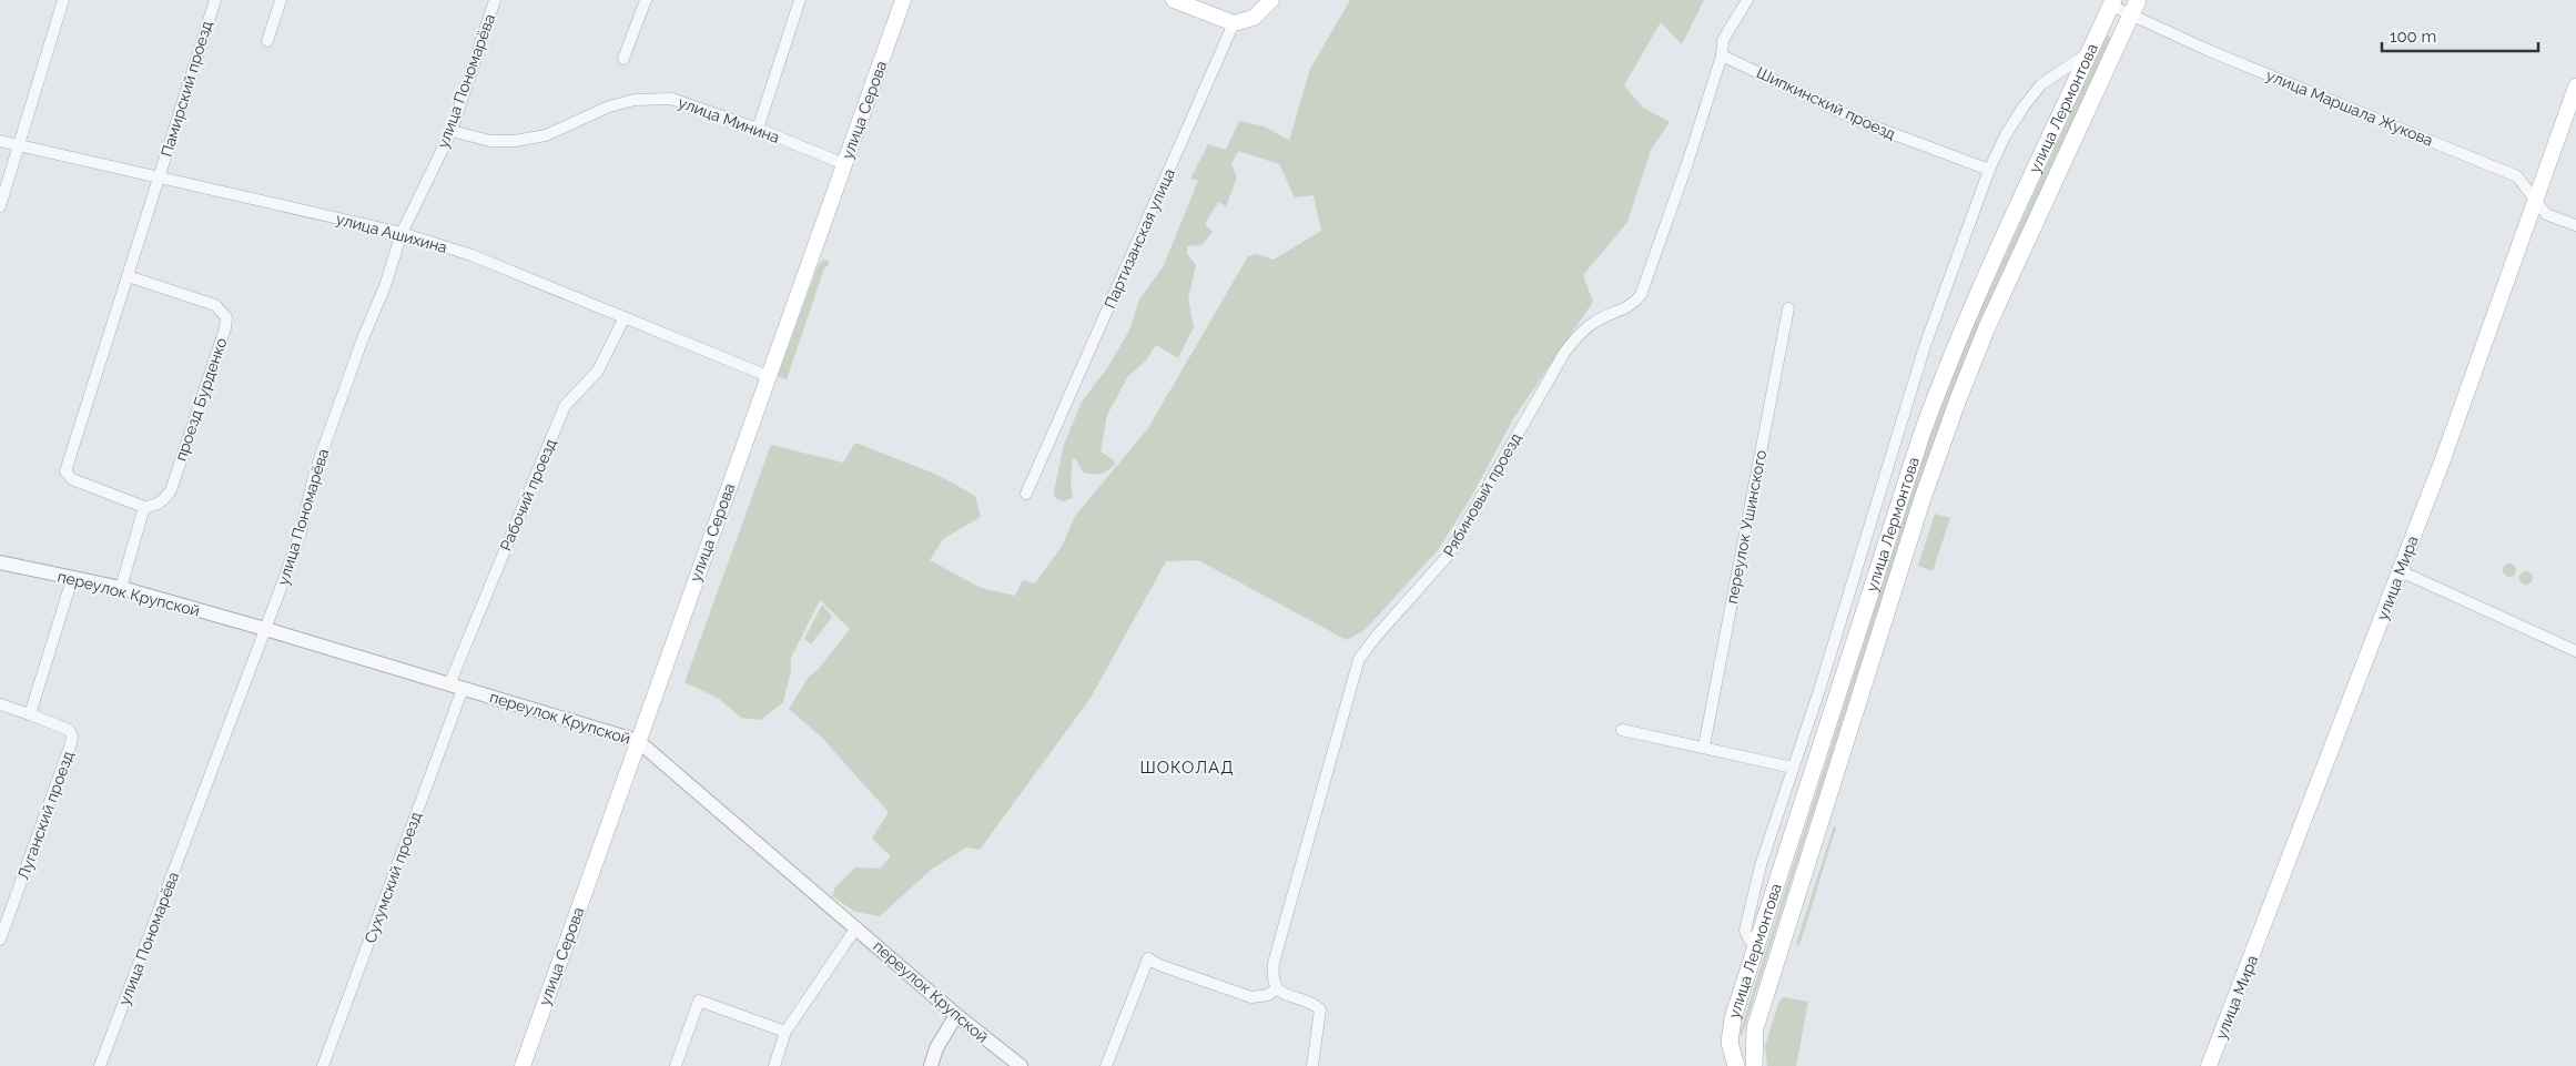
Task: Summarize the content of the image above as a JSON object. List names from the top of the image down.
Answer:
{
  "streets": {
    "main road": ["улица Лермонтова", "улица Серова", "улица Мира"],
    "street": [
      "улица Пономарёва",
      "Памирский проезд",
      "Шипкинский проезд",
      "улица Маршала Жукова",
      "улица Минина",
      "улица Ашихина",
      "Партизанская улица",
      "проезд Бурденко",
      "Рабочий проезд",
      "Рябиновый проезд",
      "переулок Ушинского",
      "переулок Крупской",
      "Луганский проезд",
      "Сухумский проезд"
    ]
  },
  "crossings": [
    ["улица Пономарёва", "улица Минина"],
    ["улица Пономарёва", "улица Ашихина"],
    ["улица Пономарёва", "переулок Крупской"],
    ["Памирский проезд", "улица Ашихина"],
    ["Шипкинский проезд", "Рябиновый проезд"],
    ["улица Маршала Жукова", "улица Лермонтова"],
    ["улица Маршала Жукова", "улица Мира"],
    ["улица Серова", "улица Минина"],
    ["улица Серова", "улица Ашихина"],
    ["улица Серова", "переулок Крупской"],
    ["улица Ашихина", "Рабочий проезд"],
    ["Рабочий проезд", "переулок Крупской"],
    ["Рабочий проезд", "Сухумский проезд"],
    ["переулок Крупской", "Сухумский проезд"]
  ],
  "districts": ["ШОКОЛАД"],
  "scale_bar": "100 m"
}
